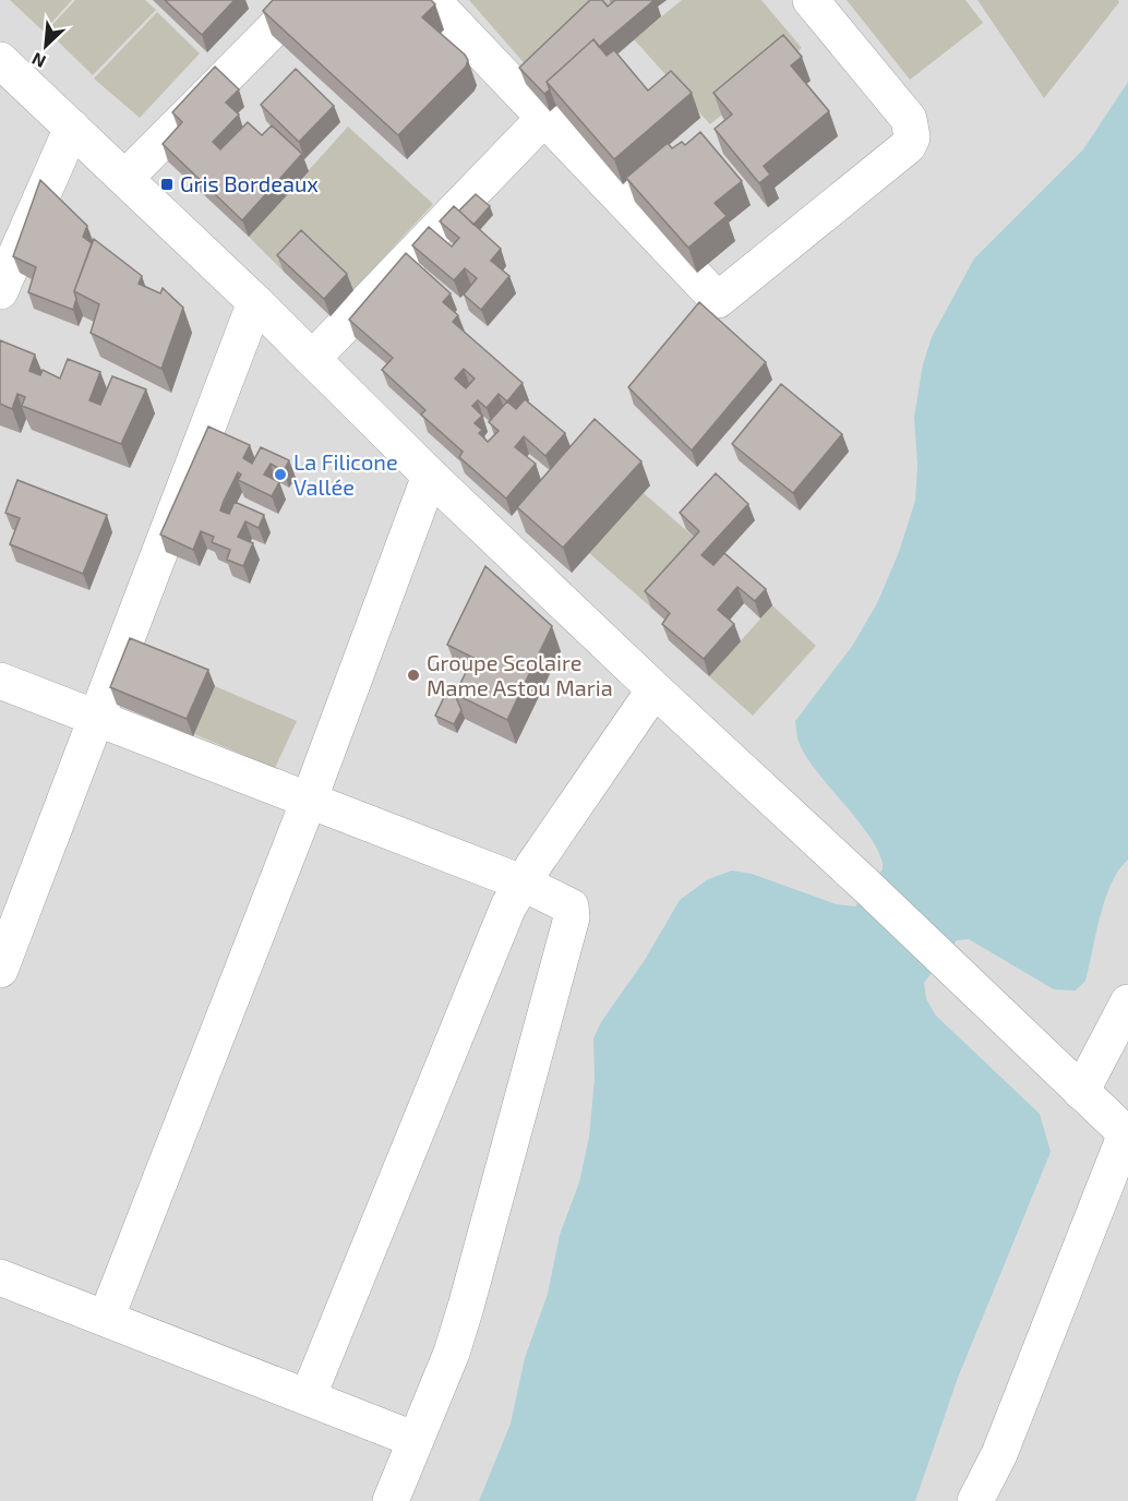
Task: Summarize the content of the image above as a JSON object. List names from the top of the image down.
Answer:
{
  "places": {
    "transit": ["Gris Bordeaux"],
    "other": ["La Filicone Vallée", "Groupe Scolaire Mame Astou Maria"]
  },
  "north": "bottom left"
}
